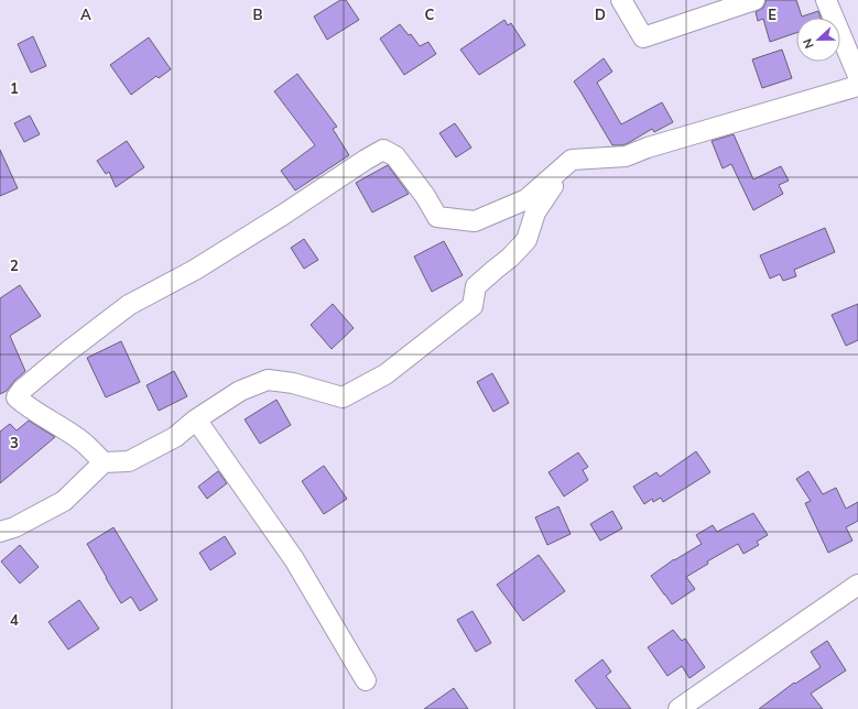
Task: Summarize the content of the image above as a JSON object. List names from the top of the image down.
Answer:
{
  "north": "left",
  "grid": {
    "columns": [
      "A",
      "B",
      "C",
      "D",
      "E"
    ],
    "rows": [
      "1",
      "2",
      "3",
      "4"
    ]
  }
}
